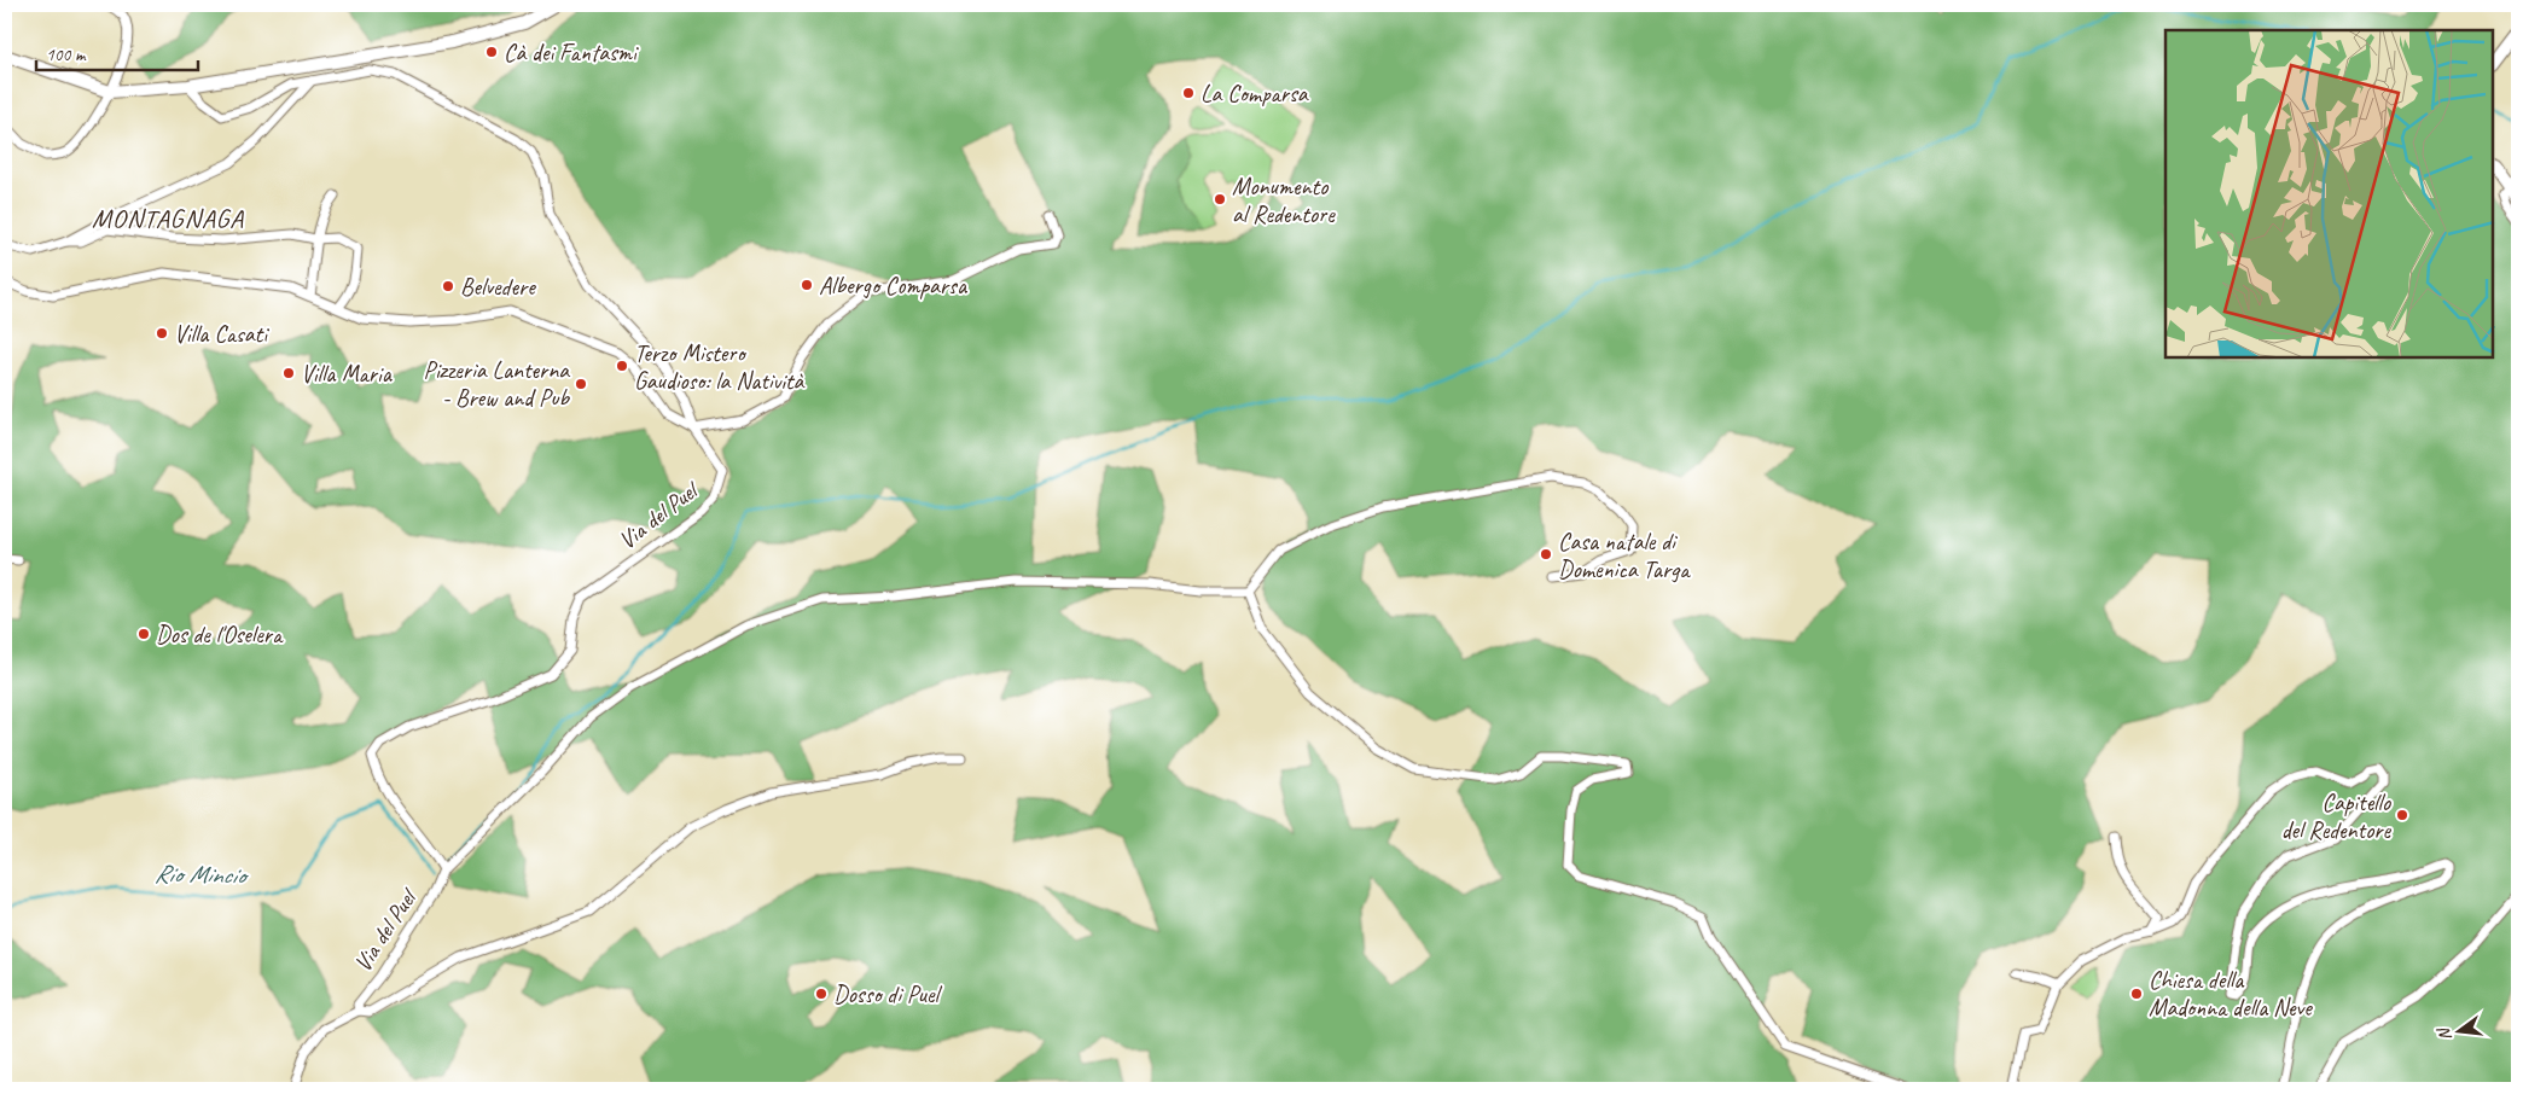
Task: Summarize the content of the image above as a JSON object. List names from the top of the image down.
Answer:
{
  "streets": {
    "street": ["Via del Puel"]
  },
  "districts": ["MONTAGNAGA"],
  "water": ["Rio Mincio"],
  "places": [
    "Cà dei Fantasmi",
    "La Comparsa",
    "Monumento al Redentore",
    "Albergo Comparsa",
    "Belvedere",
    "Villa Casati",
    "Terzo Mistero Gaudioso: la Natività",
    "Villa Maria",
    "Pizzeria Lanterna - Brew and Pub",
    "Casa natale di Domenica Targa",
    "Dos de l'Oselera",
    "Capitello del Redentore",
    "Dosso di Puel",
    "Chiesa della Madonna della Neve"
  ],
  "scale_bar": "100 m",
  "north": "left"
}
